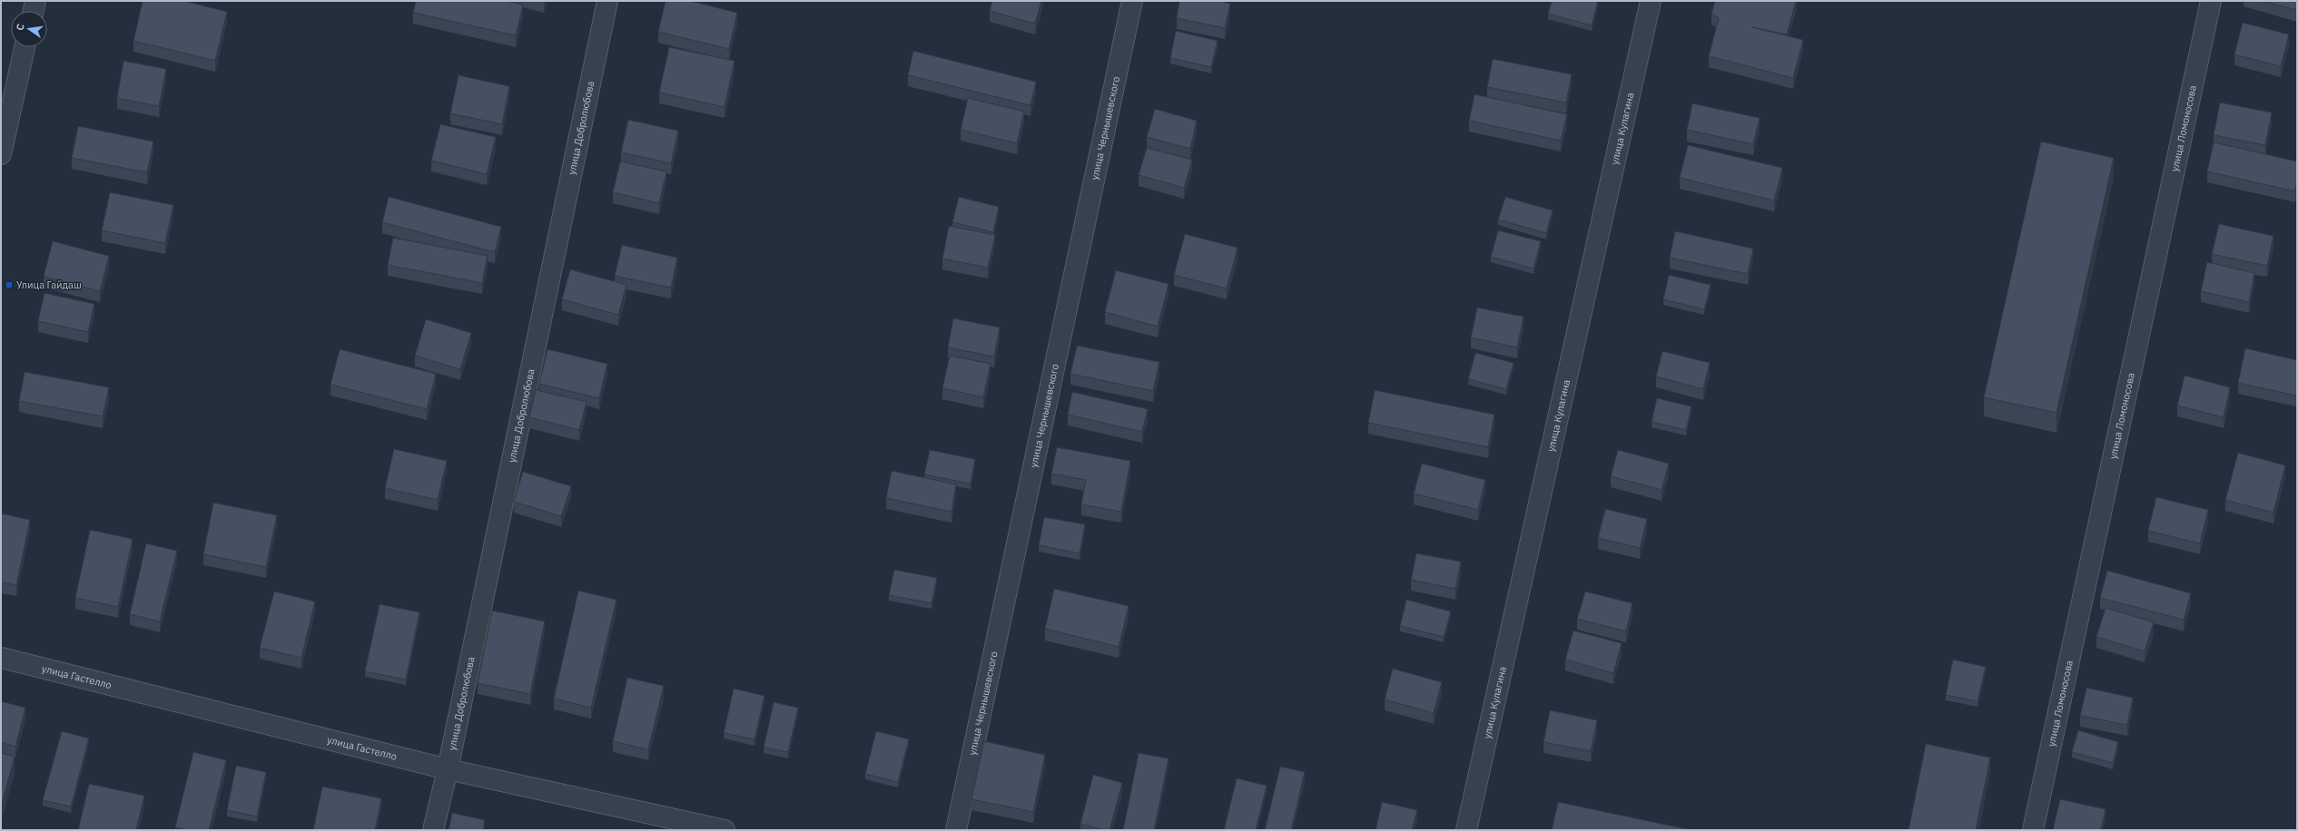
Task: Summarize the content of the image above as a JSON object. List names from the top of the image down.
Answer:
{
  "streets": {
    "street": [
      "улица Добролюбова",
      "улица Чернышевского",
      "улица Ломоносова",
      "улица Кулагина",
      "улица Гастелло"
    ]
  },
  "crossings": [
    ["улица Добролюбова", "улица Гастелло"]
  ],
  "places": {
    "transit": ["Улица Гайдаш"]
  },
  "north": "left"
}
